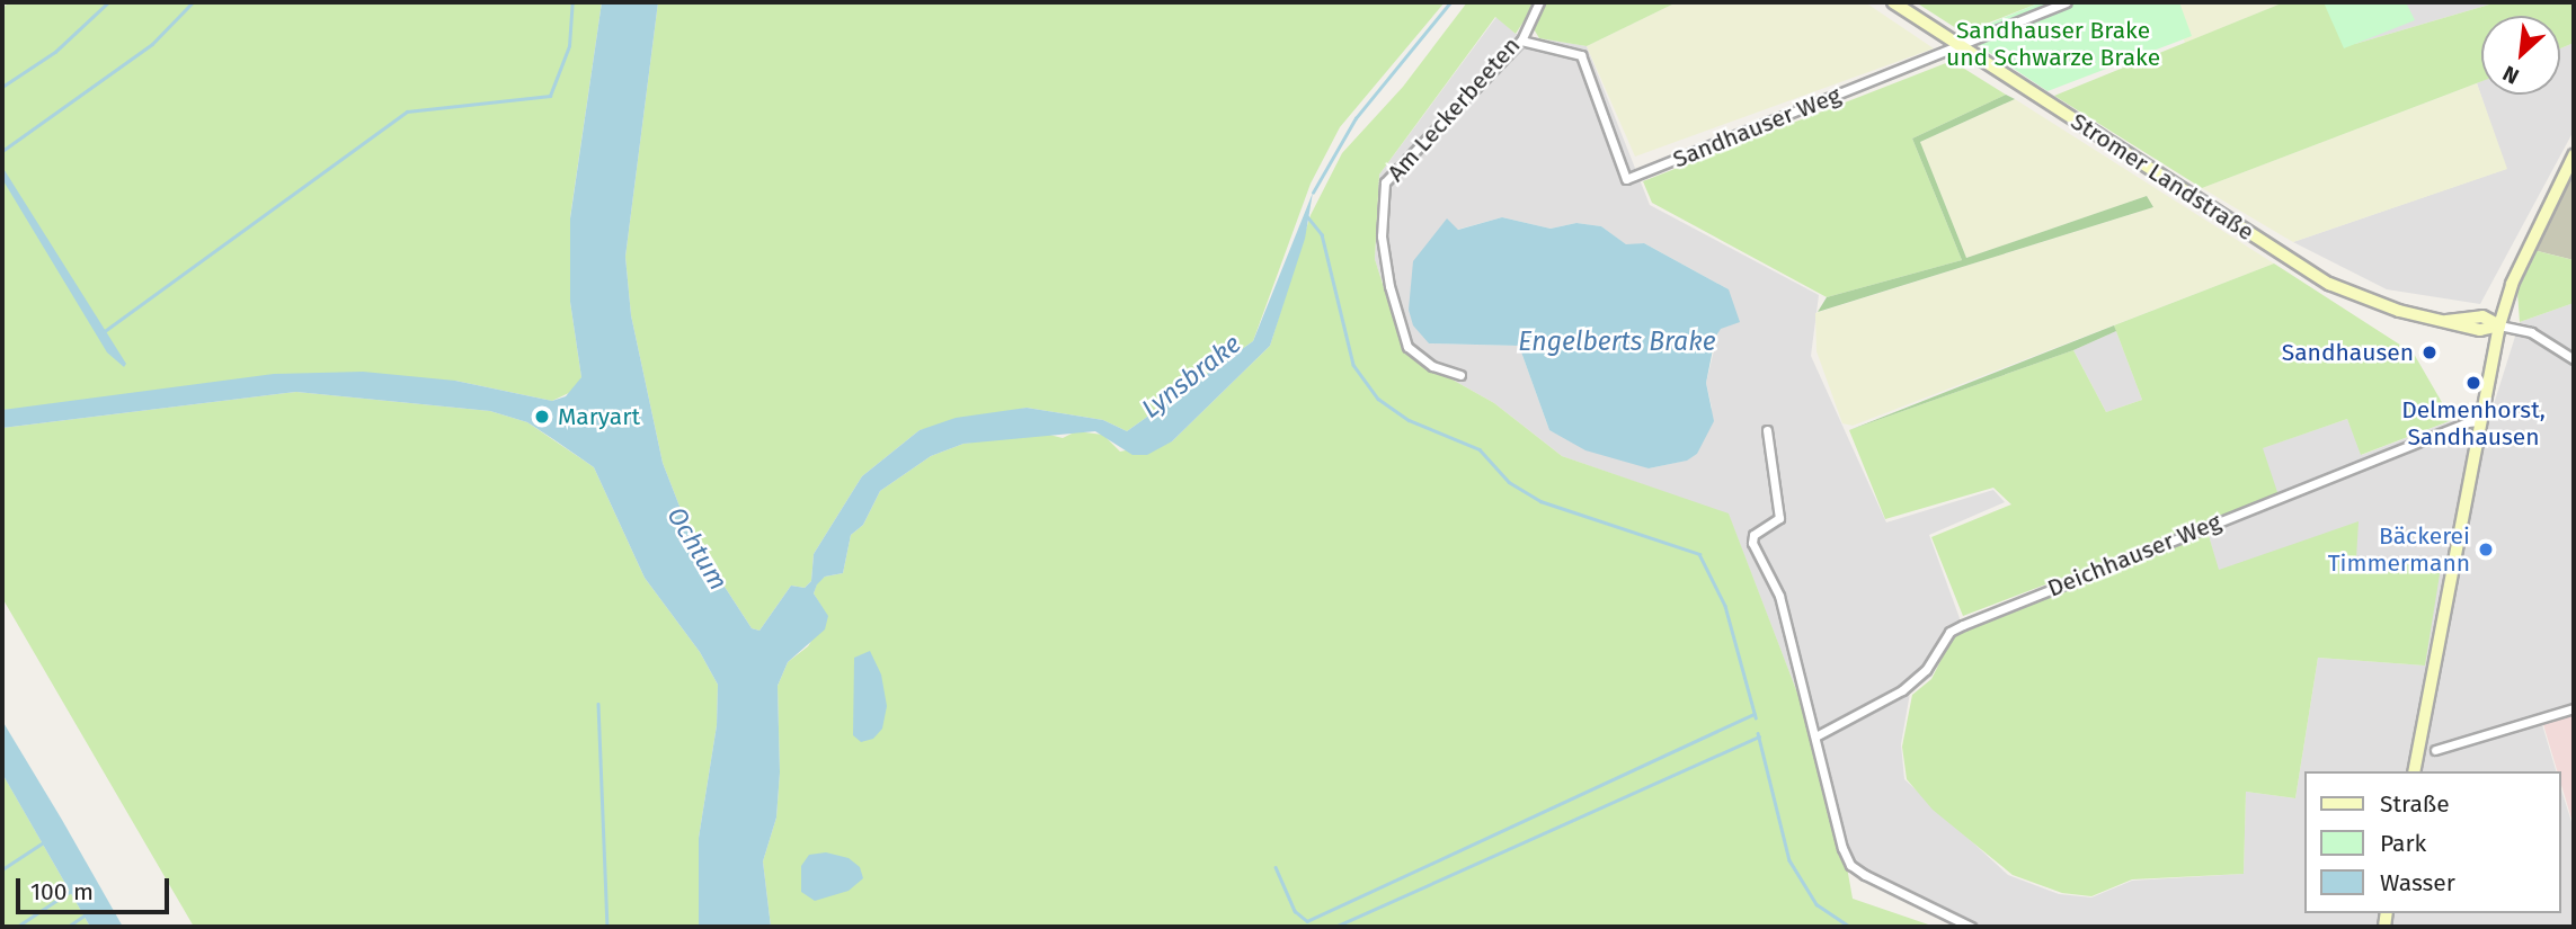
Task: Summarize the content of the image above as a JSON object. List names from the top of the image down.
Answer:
{
  "streets": {
    "main road": ["Stromer Landstraße"],
    "street": ["Am Leckerbeeten", "Sandhauser Weg", "Deichhauser Weg"]
  },
  "crossings": [
    ["Am Leckerbeeten", "Sandhauser Weg"],
    ["Sandhauser Weg", "Stromer Landstraße"]
  ],
  "water": ["Engelberts Brake", "Lynsbrake", "Ochtum"],
  "parks": ["Sandhauser Brake und Schwarze Brake"],
  "places": [
    "Sandhausen",
    "Delmenhorst, Sandhausen",
    "Maryart",
    "Bäckerei Timmermann"
  ],
  "legend": ["Straße", "Park", "Wasser"],
  "scale_bar": "100 m",
  "north": "bottom left"
}
